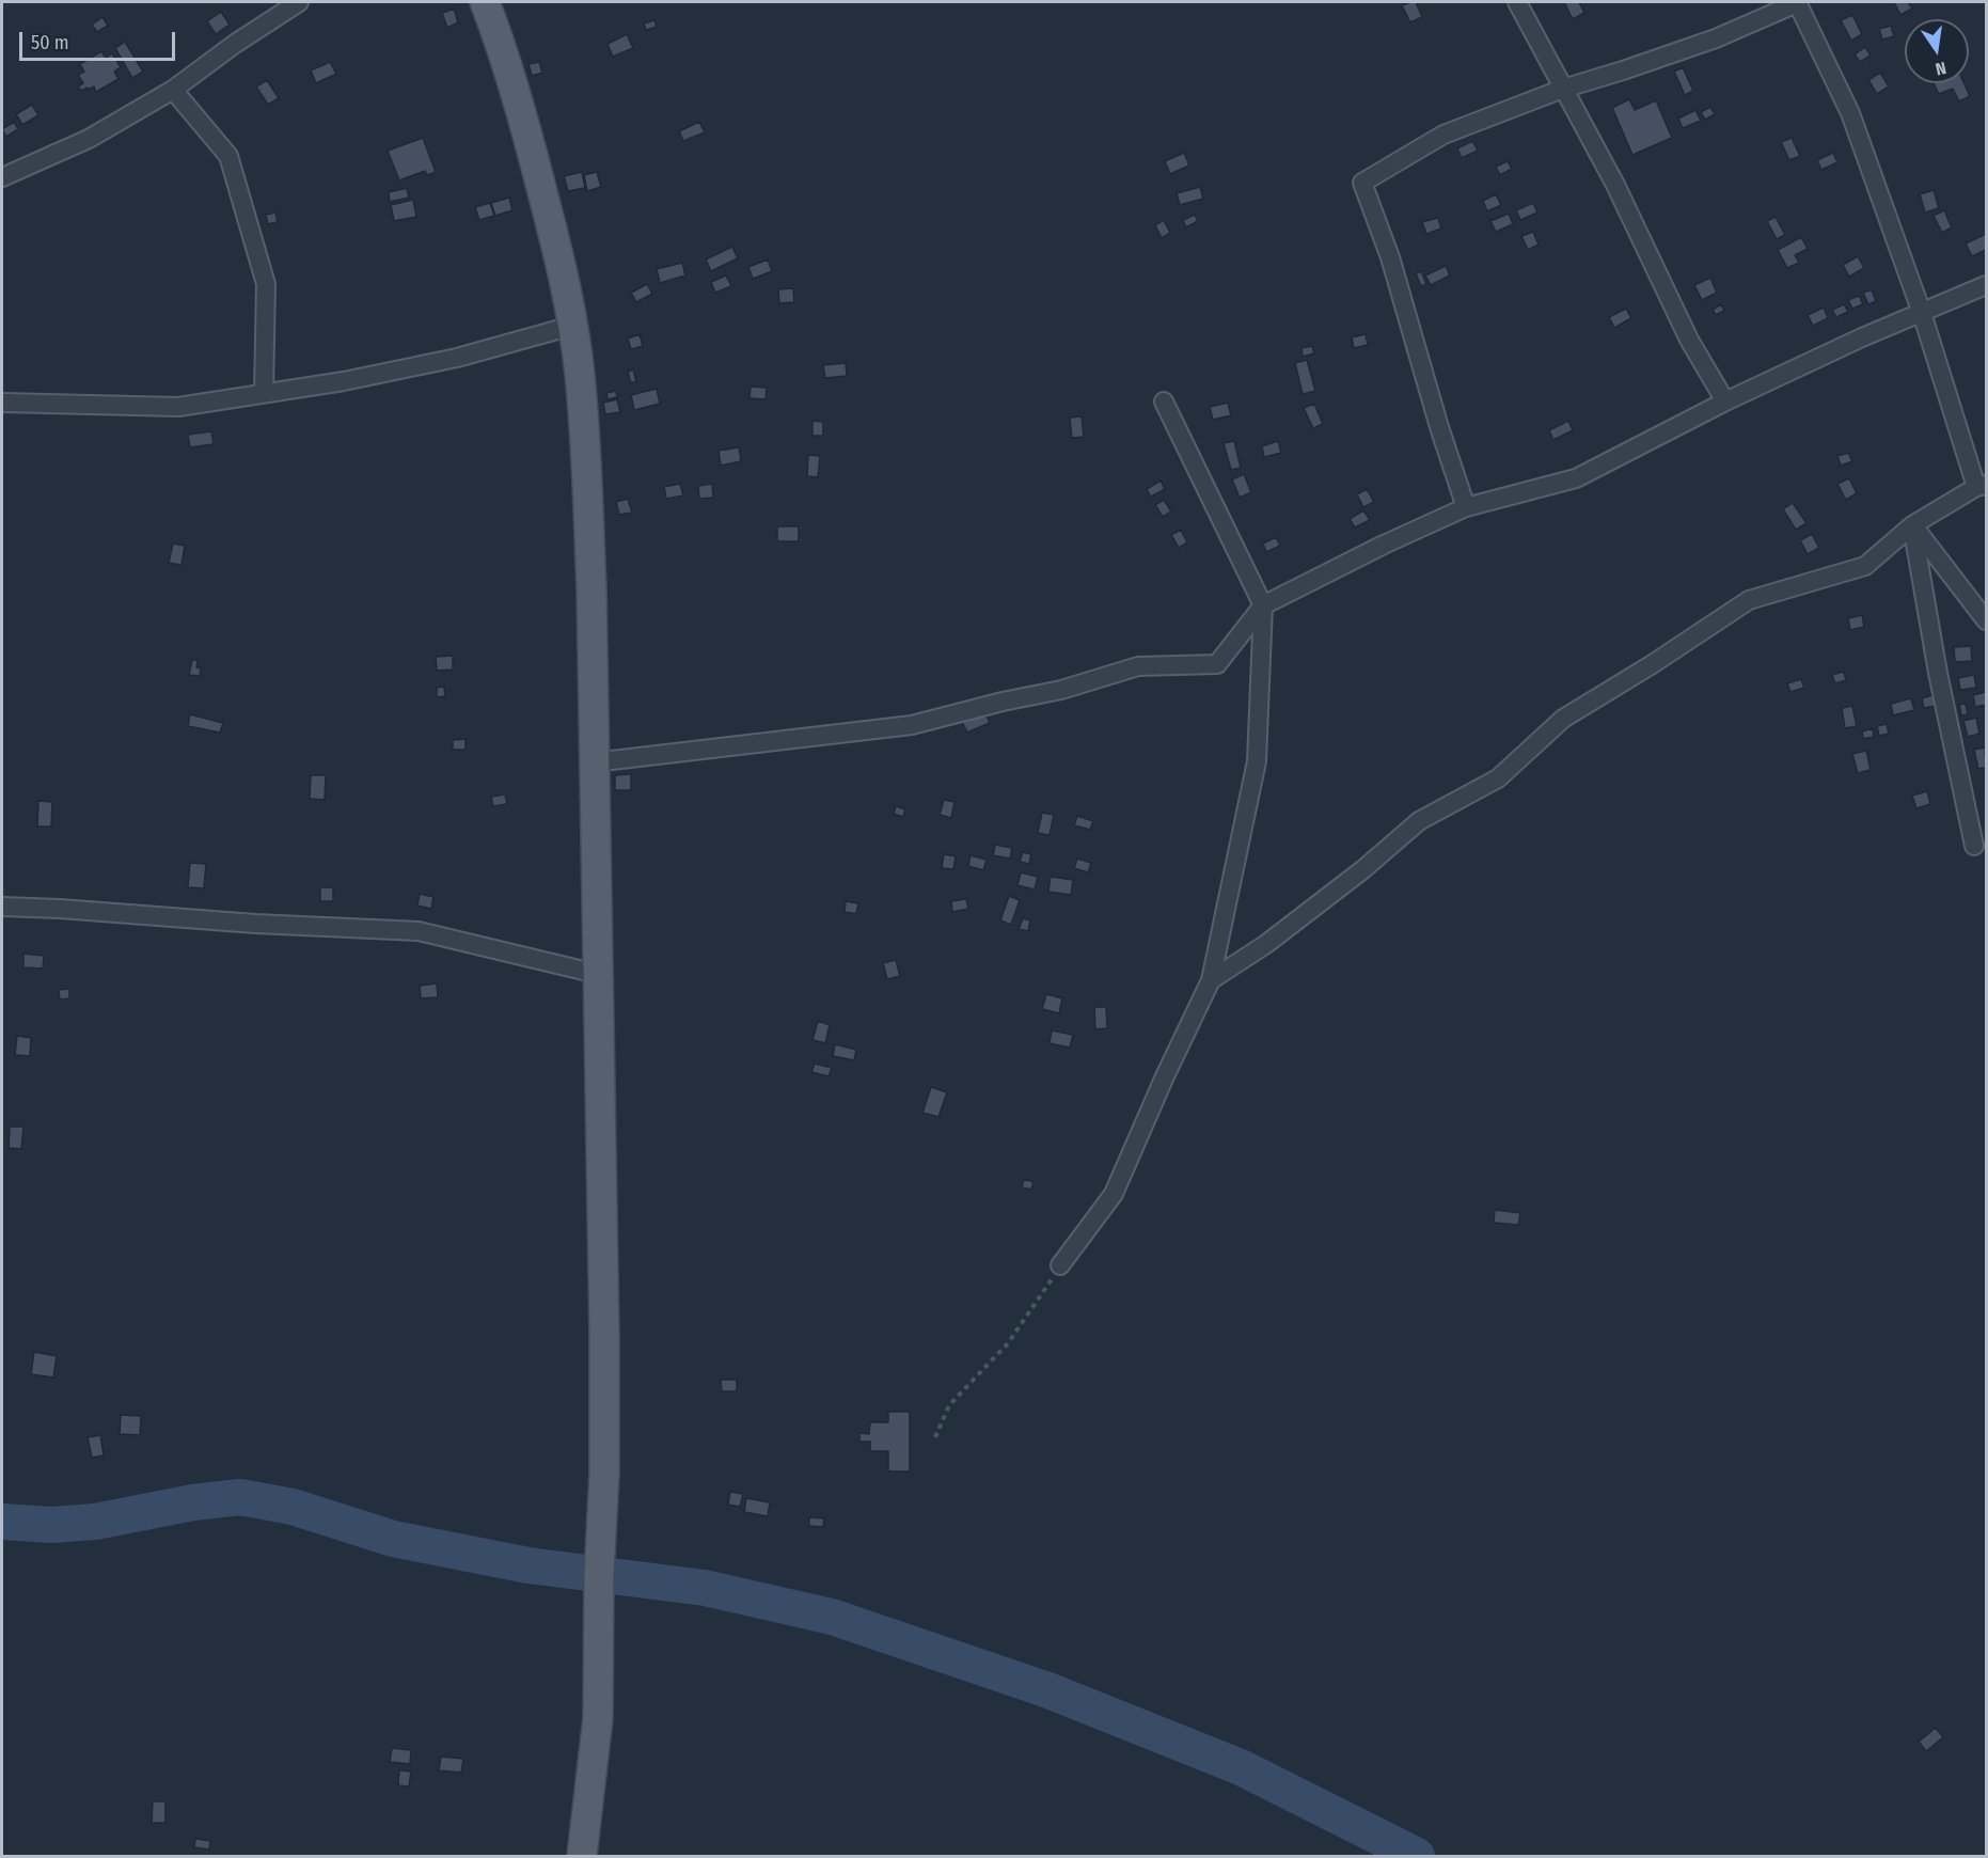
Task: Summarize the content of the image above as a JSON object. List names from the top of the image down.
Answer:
{
  "scale_bar": "50 m",
  "north": "bottom"
}
